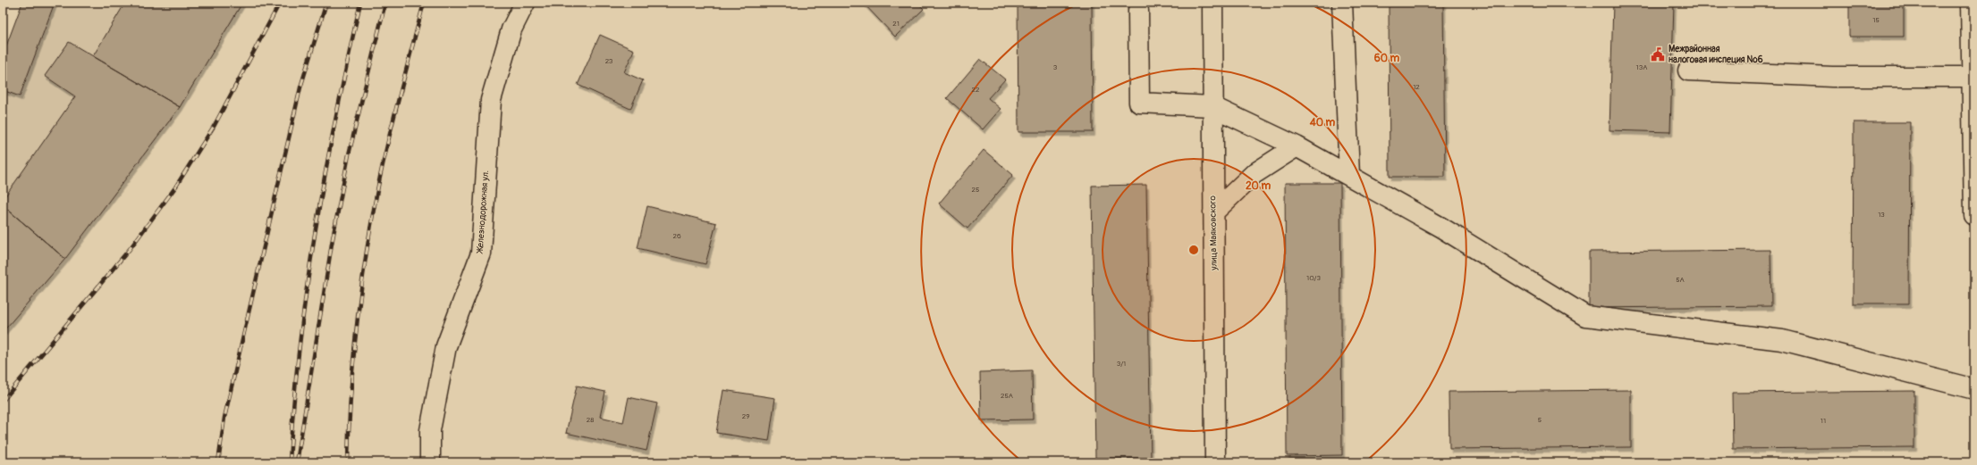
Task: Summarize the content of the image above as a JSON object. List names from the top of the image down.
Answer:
{
  "streets": {
    "street": ["Железнодорожная ул.", "улица Маяковского"]
  },
  "places": {
    "public building": ["Межрайонная налоговая инспеция №6"]
  },
  "house_numbers": [
    "15",
    "21",
    "23",
    "3",
    "13А",
    "12",
    "22",
    "25",
    "13",
    "26",
    "10/3",
    "5А",
    "3/1",
    "25А",
    "29",
    "28",
    "5",
    "11"
  ],
  "rings": ["60 m", "40 m", "20 m"]
}
